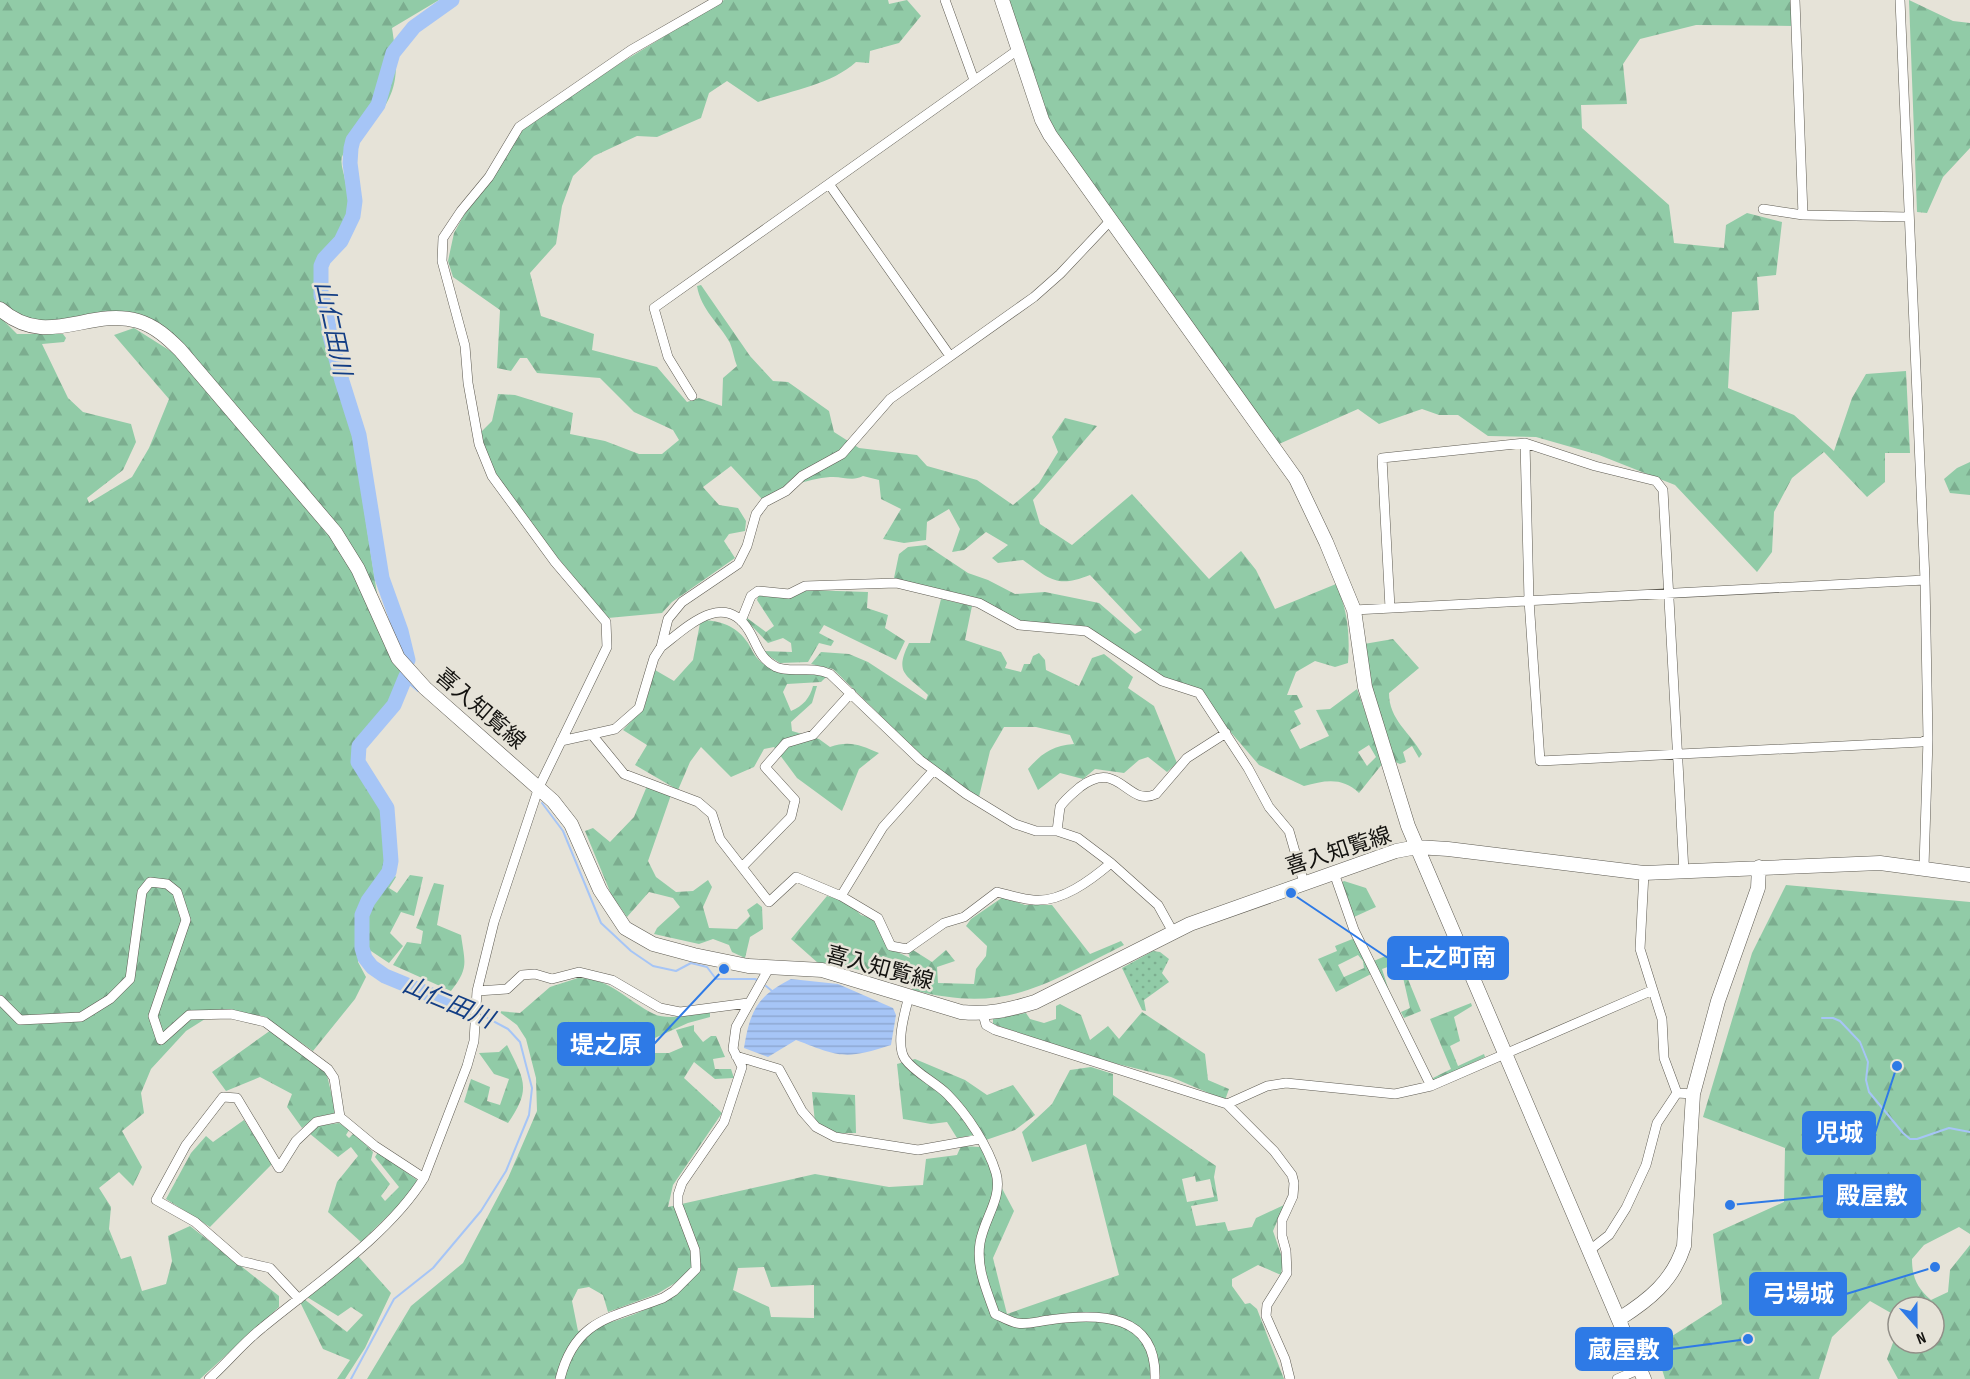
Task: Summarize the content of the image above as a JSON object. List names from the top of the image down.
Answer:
{
  "streets": {
    "main road": ["喜入知覧線"]
  },
  "water": ["山仁田川"],
  "places": [
    "上之町南",
    "堤之原",
    "児城",
    "殿屋敷",
    "弓場城",
    "蔵屋敷"
  ],
  "north": "bottom"
}
